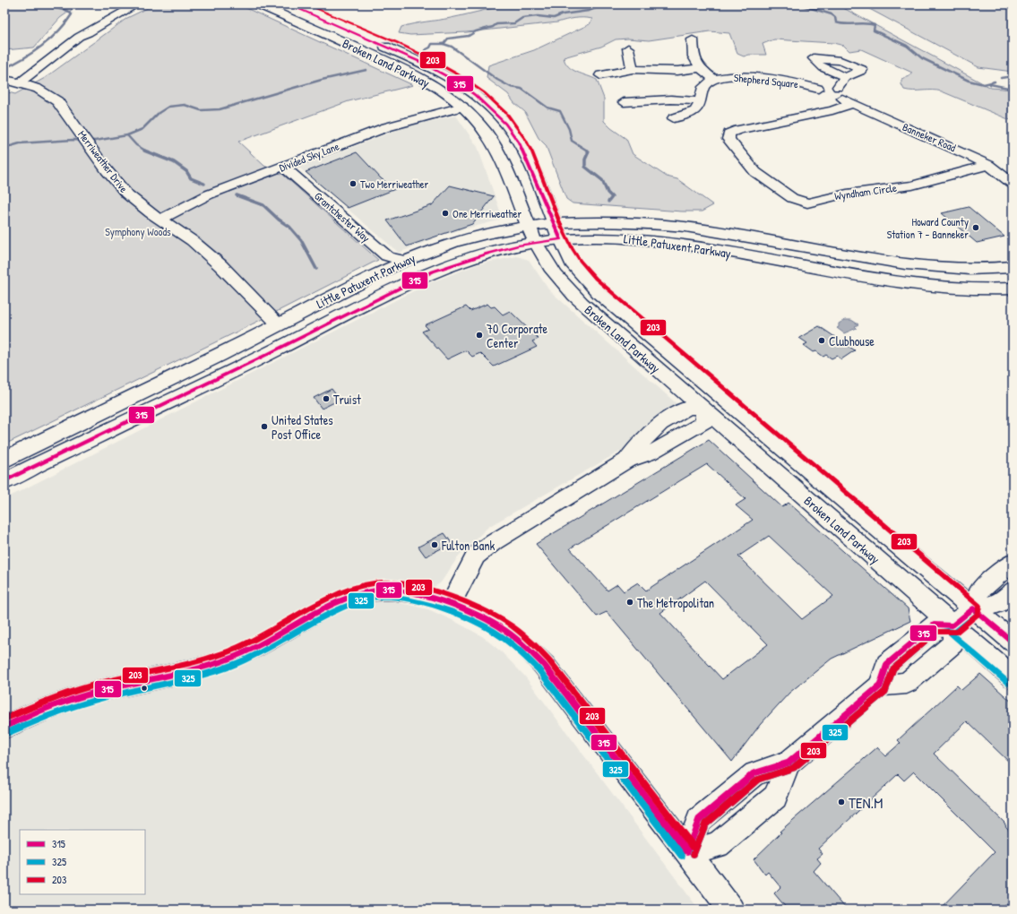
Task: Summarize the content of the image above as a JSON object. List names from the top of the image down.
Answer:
{
  "streets": {
    "main road": ["Broken Land Parkway", "Little Patuxent Parkway"],
    "street": [
      "Shepherd Square",
      "Banneker Road",
      "Divided Sky Lane",
      "Merriweather Drive",
      "Wyndham Circle",
      "Grantchester Way"
    ]
  },
  "crossings": [
    ["Broken Land Parkway", "Divided Sky Lane"],
    ["Broken Land Parkway", "Little Patuxent Parkway"],
    ["Shepherd Square", "Banneker Road"],
    ["Shepherd Square", "Wyndham Circle"],
    ["Banneker Road", "Wyndham Circle"],
    ["Divided Sky Lane", "Merriweather Drive"],
    ["Divided Sky Lane", "Grantchester Way"],
    ["Merriweather Drive", "Little Patuxent Parkway"],
    ["Grantchester Way", "Little Patuxent Parkway"]
  ],
  "parks": ["Symphony Woods"],
  "places": [
    "Two Merriweather",
    "One Merriweather",
    "Howard County Station 7 - Banneker",
    "70 Corporate Center",
    "Clubhouse",
    "Truist",
    "United States Post Office",
    "Fulton Bank",
    "The Metropolitan",
    "TEN.M"
  ],
  "lines": ["transit line 315", "transit line 203", "transit line 325"],
  "legend": ["315", "325", "203"]
}
